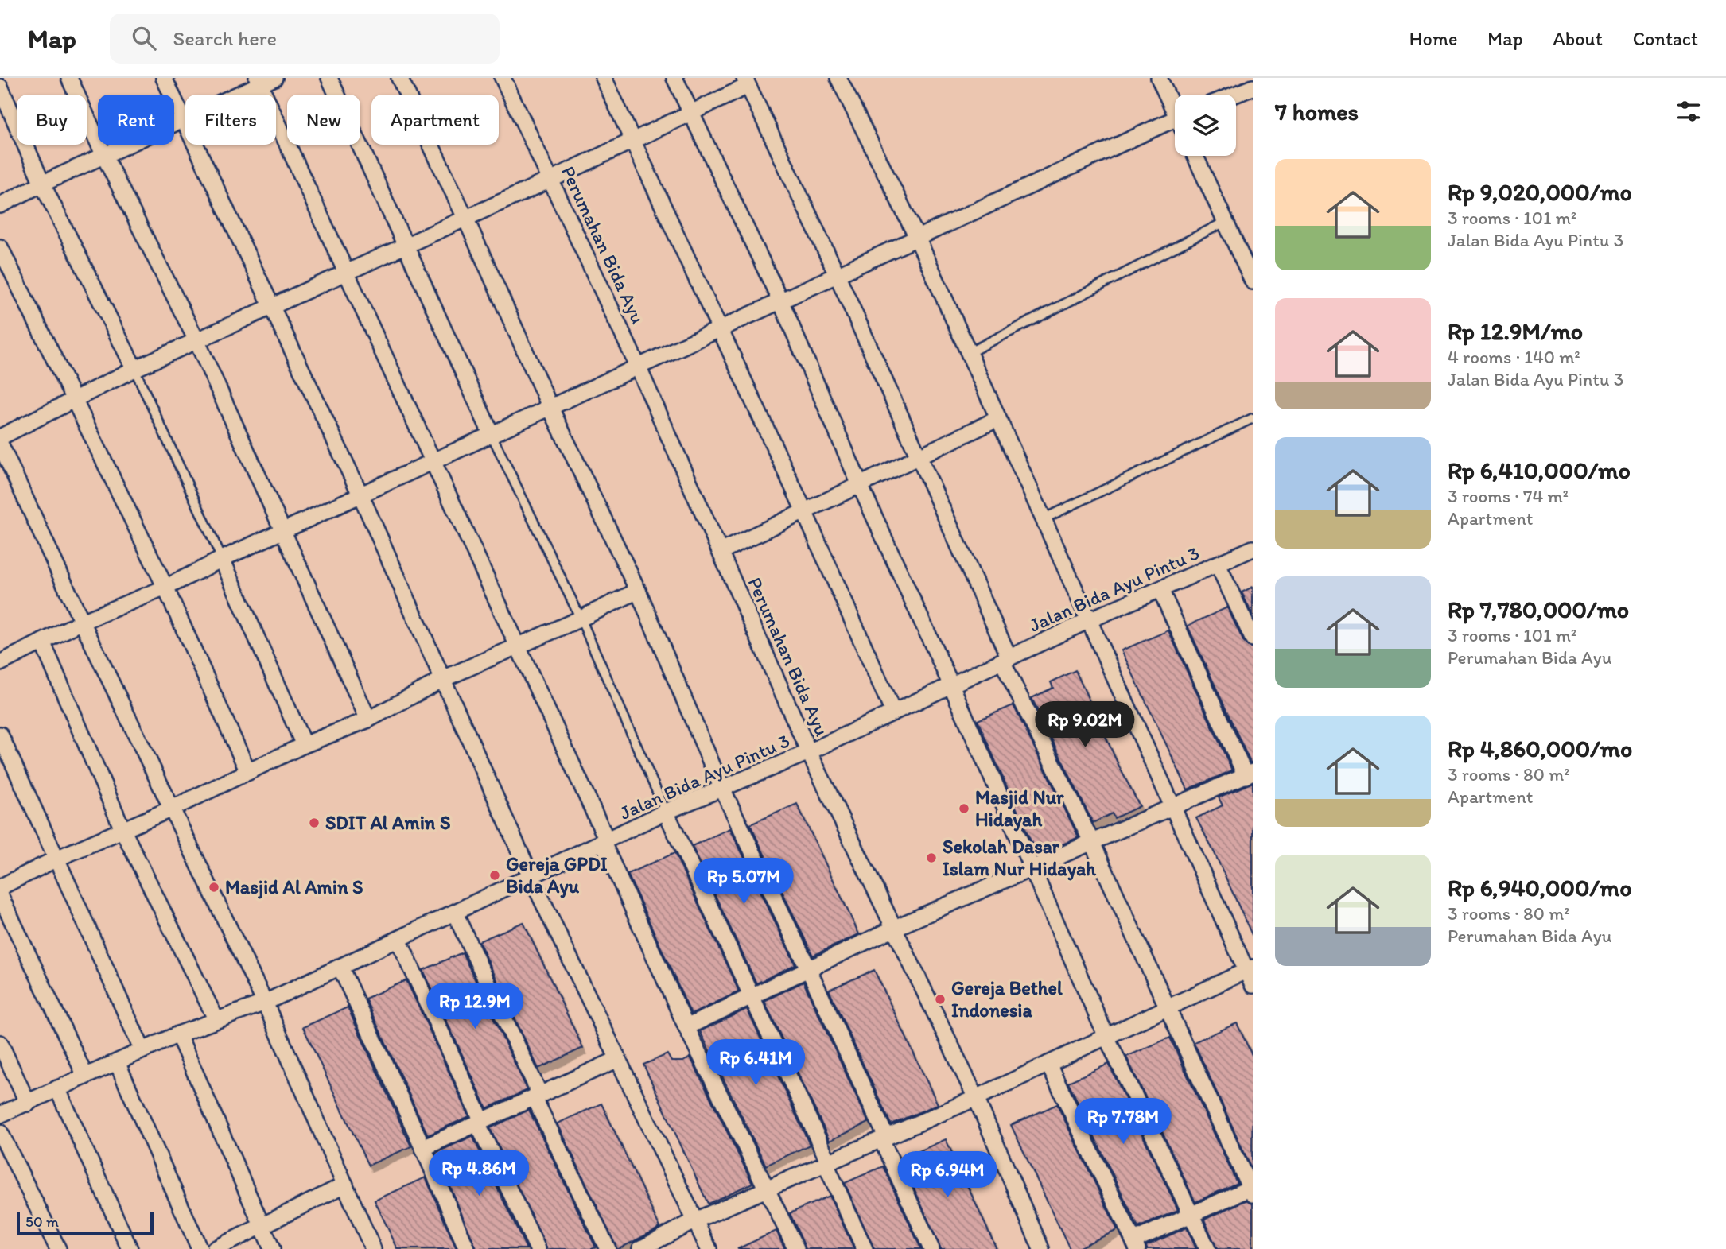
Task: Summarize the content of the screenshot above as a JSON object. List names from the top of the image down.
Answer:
{
  "streets": {
    "street": ["Perumahan Bida Ayu", "Jalan Bida Ayu Pintu 3"]
  },
  "crossings": [
    ["Perumahan Bida Ayu", "Jalan Bida Ayu Pintu 3"]
  ],
  "places": [
    "Masjid Nur Hidayah",
    "SDIT Al Amin S",
    "Sekolah Dasar Islam Nur Hidayah",
    "Gereja GPDI Bida Ayu",
    "Masjid Al Amin S",
    "Gereja Bethel Indonesia"
  ],
  "scale_bar": "50 m",
  "page": {
    "header": "Map",
    "search": "Search here",
    "nav": [
      "Home",
      "Map",
      "About",
      "Contact"
    ],
    "heading": "7 homes",
    "chip": [
      "Buy",
      "Rent",
      "Filters",
      "New",
      "Apartment"
    ],
    "list": [
      {
        "name": "Rp 9,020,000/mo",
        "note": "3 rooms · 101 m² · Jalan Bida Ayu Pintu 3"
      },
      {
        "name": "Rp 12.9M/mo",
        "note": "4 rooms · 140 m² · Jalan Bida Ayu Pintu 3"
      },
      {
        "name": "Rp 6,410,000/mo",
        "note": "3 rooms · 74 m² · Apartment"
      },
      {
        "name": "Rp 7,780,000/mo",
        "note": "3 rooms · 101 m² · Perumahan Bida Ayu"
      },
      {
        "name": "Rp 4,860,000/mo",
        "note": "3 rooms · 80 m² · Apartment"
      },
      {
        "name": "Rp 6,940,000/mo",
        "note": "3 rooms · 80 m² · Perumahan Bida Ayu"
      }
    ],
    "price": [
      "Rp 9.02M",
      "Rp 5.07M",
      "Rp 12.9M",
      "Rp 6.41M",
      "Rp 7.78M",
      "Rp 4.86M",
      "Rp 6.94M"
    ],
    "scale": "50 m"
  }
}
